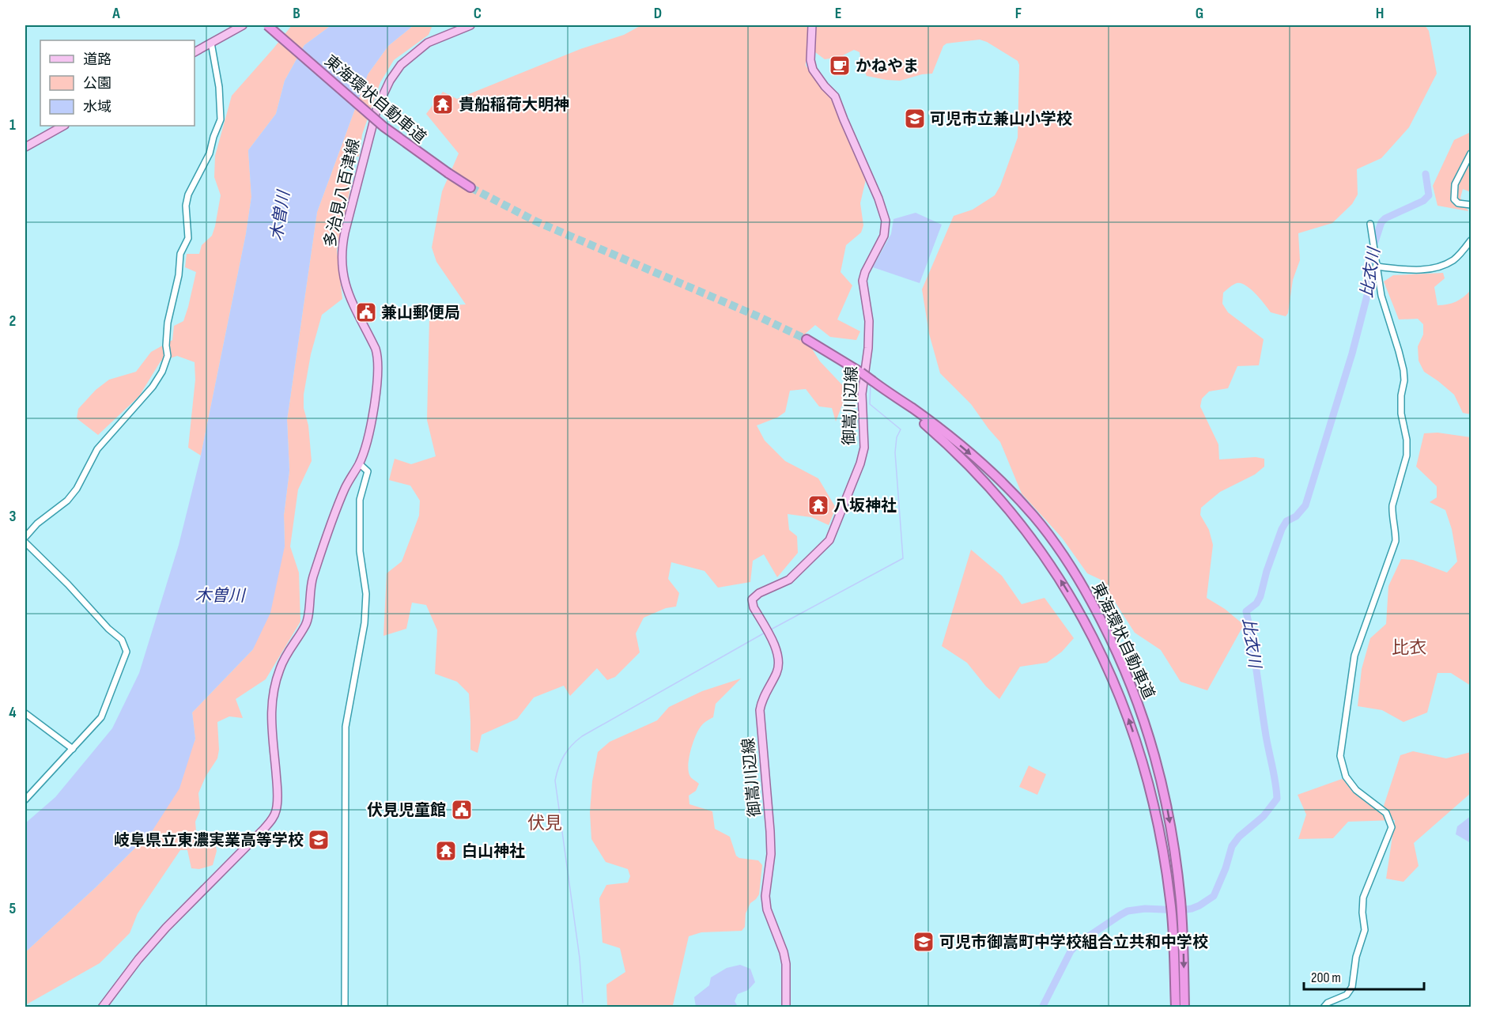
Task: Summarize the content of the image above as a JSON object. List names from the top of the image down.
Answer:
{
  "streets": {
    "highway": ["東海環状自動車道"],
    "main road": ["多治見八百津線", "御嵩川辺線"]
  },
  "districts": ["比衣", "伏見"],
  "water": ["木曽川", "比衣川"],
  "places": {
    "cafe": ["かねやま"],
    "temple": ["貴船稲荷大明神", "八坂神社", "白山神社"],
    "school or university": ["可児市立兼山小学校", "岐阜県立東濃実業高等学校", "可児市御嵩町中学校組合立共和中学校"],
    "public building": ["兼山郵便局", "伏見児童館"]
  },
  "legend": ["道路", "公園", "水域"],
  "scale_bar": "200 m",
  "grid": {
    "columns": [
      "A",
      "B",
      "C",
      "D",
      "E",
      "F",
      "G",
      "H"
    ],
    "rows": [
      "1",
      "2",
      "3",
      "4",
      "5"
    ]
  }
}
